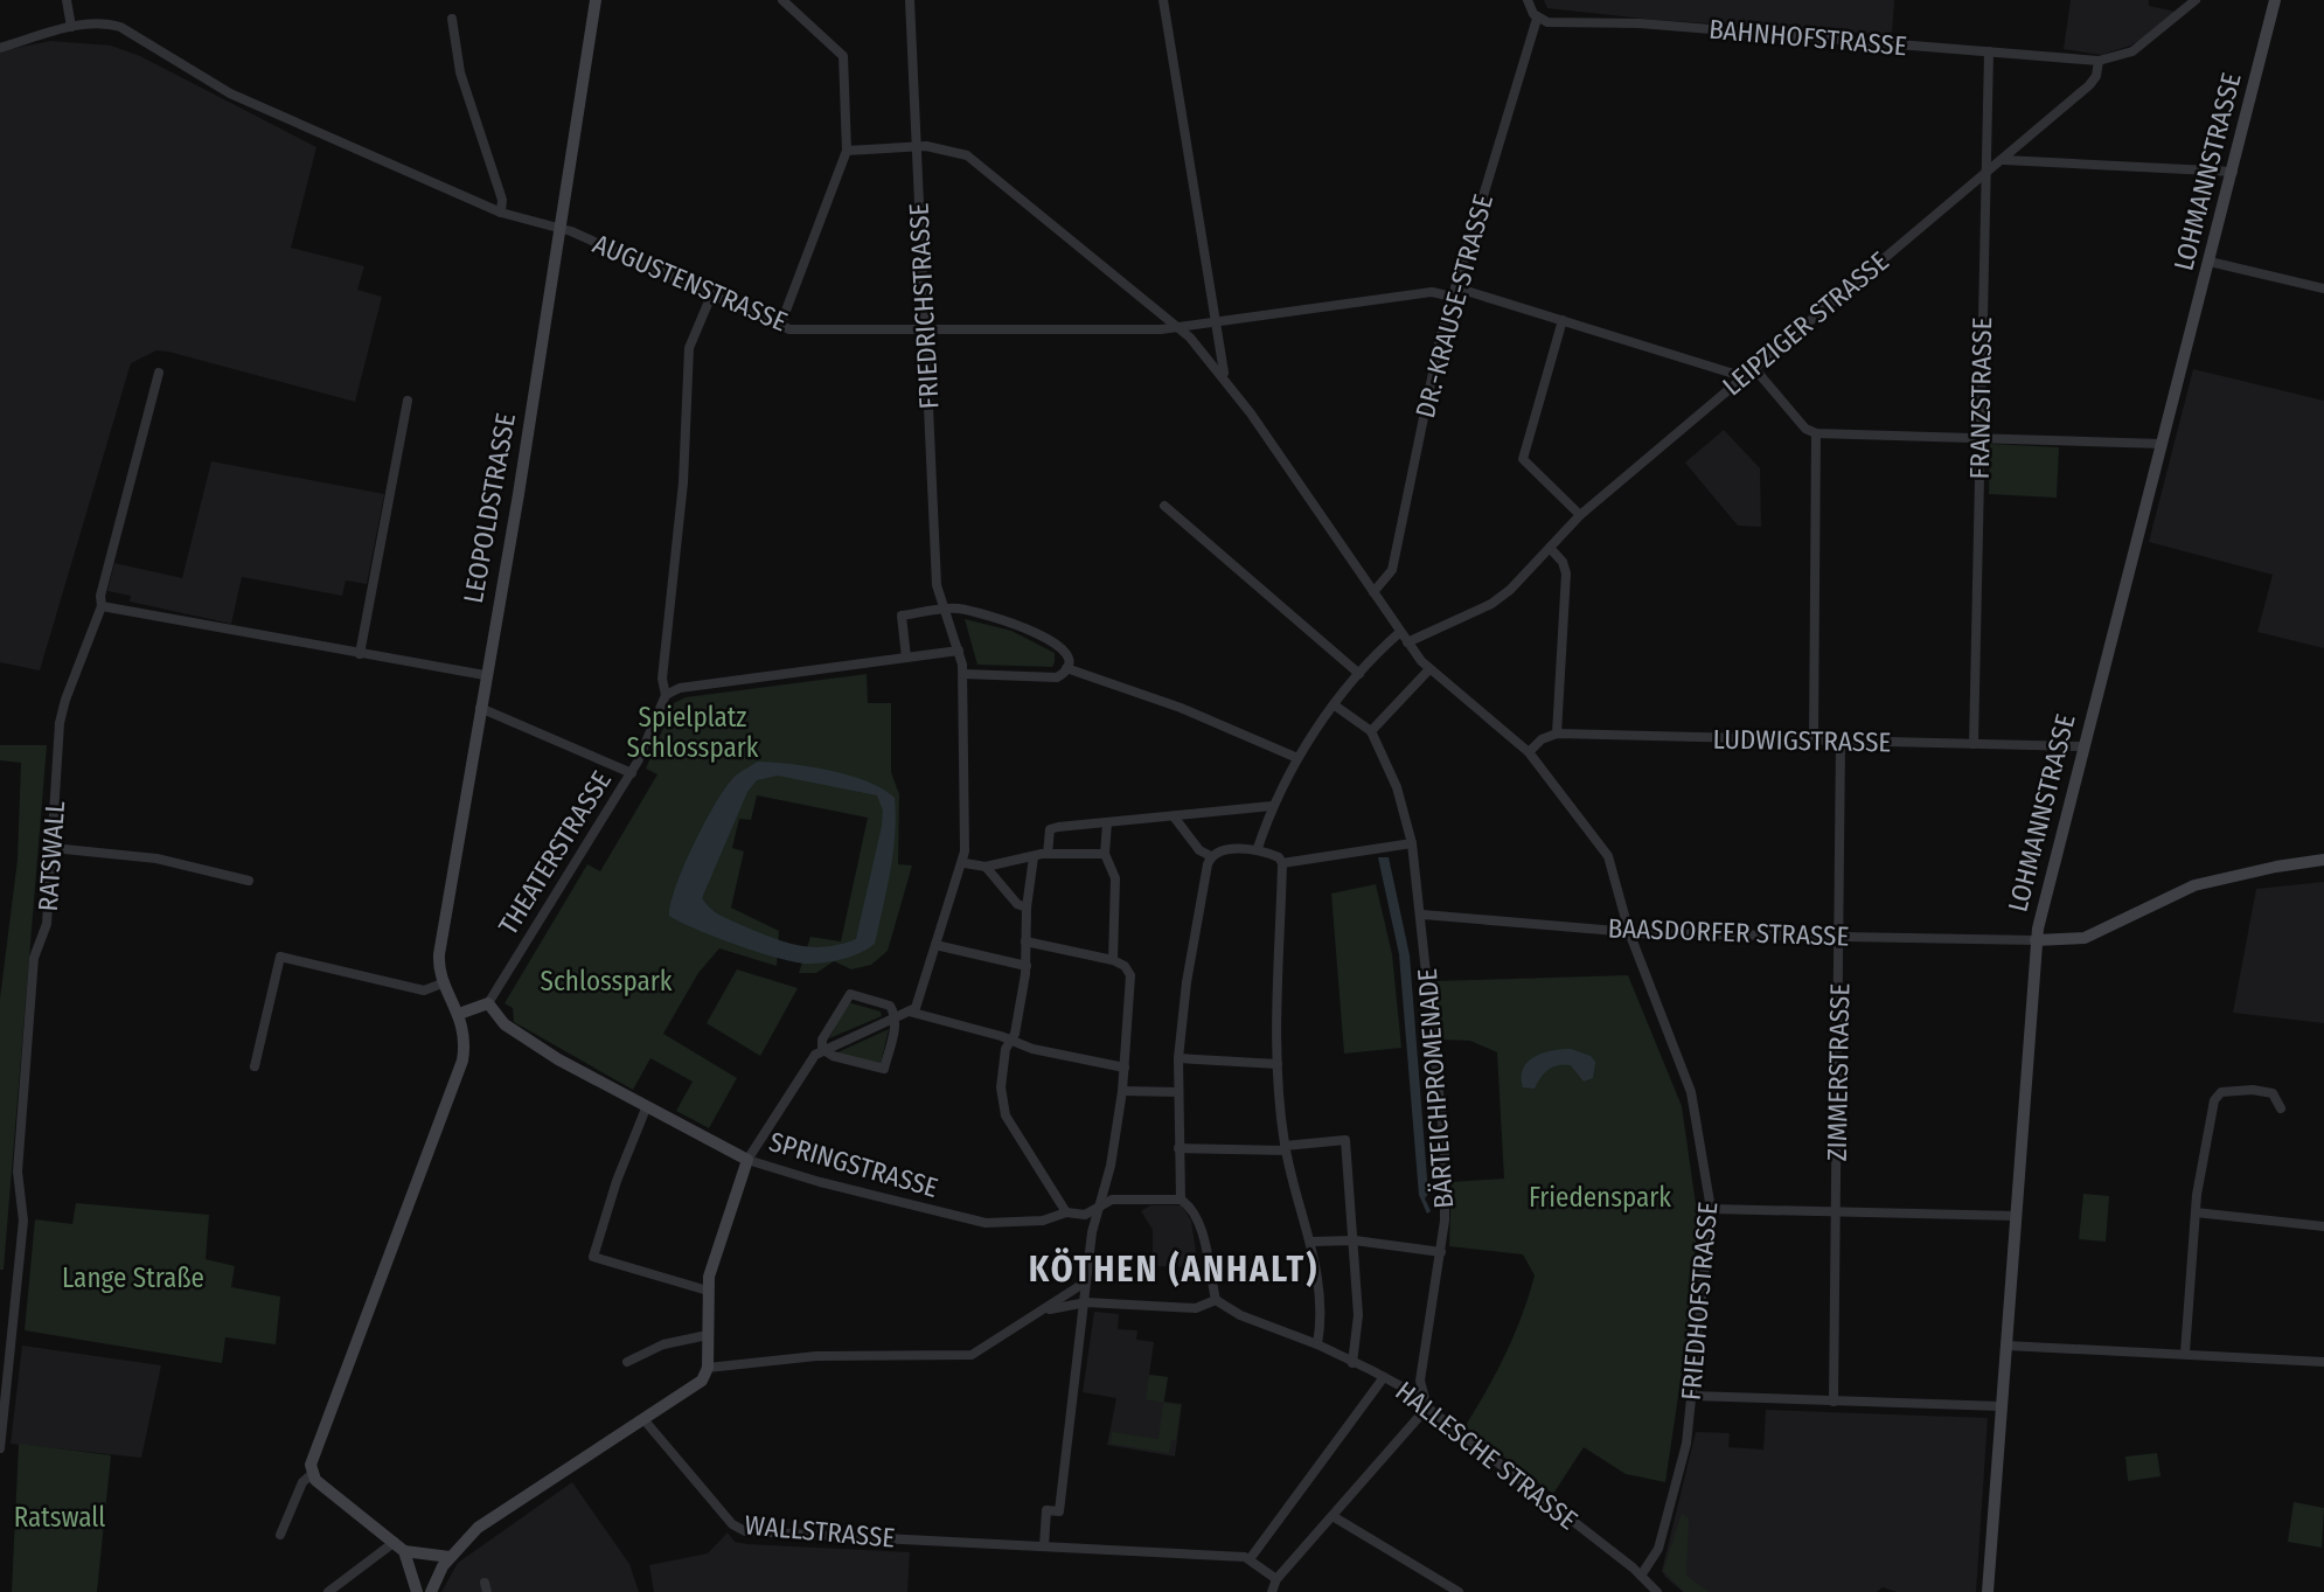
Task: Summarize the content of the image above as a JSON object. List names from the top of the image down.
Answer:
{
  "streets": {
    "main road": ["LOHMANNSTRASSE", "LEOPOLDSTRASSE", "SPRINGSTRASSE"],
    "street": [
      "BAHNHOFSTRASSE",
      "AUGUSTENSTRASSE",
      "FRIEDRICHSTRASSE",
      "DR.-KRAUSE-STRASSE",
      "LEIPZIGER STRASSE",
      "FRANZSTRASSE",
      "LUDWIGSTRASSE",
      "THEATERSTRASSE",
      "RATSWALL",
      "BAASDORFER STRASSE",
      "ZIMMERSTRASSE",
      "BÄRTEICHPROMENADE",
      "FRIEDHOFSTRASSE",
      "HALLESCHE STRASSE",
      "WALLSTRASSE"
    ]
  },
  "crossings": [
    ["BAHNHOFSTRASSE", "DR.-KRAUSE-STRASSE"],
    ["BAHNHOFSTRASSE", "LEIPZIGER STRASSE"],
    ["BAHNHOFSTRASSE", "FRANZSTRASSE"],
    ["LOHMANNSTRASSE", "LUDWIGSTRASSE"],
    ["LOHMANNSTRASSE", "BAASDORFER STRASSE"],
    ["AUGUSTENSTRASSE", "FRIEDRICHSTRASSE"],
    ["AUGUSTENSTRASSE", "DR.-KRAUSE-STRASSE"],
    ["AUGUSTENSTRASSE", "LEIPZIGER STRASSE"],
    ["AUGUSTENSTRASSE", "LEOPOLDSTRASSE"],
    ["AUGUSTENSTRASSE", "FRIEDHOFSTRASSE"],
    ["FRIEDRICHSTRASSE", "FRIEDHOFSTRASSE"],
    ["DR.-KRAUSE-STRASSE", "FRIEDHOFSTRASSE"],
    ["LEIPZIGER STRASSE", "FRANZSTRASSE"],
    ["LEIPZIGER STRASSE", "FRIEDHOFSTRASSE"],
    ["FRANZSTRASSE", "LUDWIGSTRASSE"],
    ["LUDWIGSTRASSE", "ZIMMERSTRASSE"],
    ["THEATERSTRASSE", "SPRINGSTRASSE"],
    ["BAASDORFER STRASSE", "ZIMMERSTRASSE"],
    ["BAASDORFER STRASSE", "BÄRTEICHPROMENADE"],
    ["BAASDORFER STRASSE", "FRIEDHOFSTRASSE"],
    ["BÄRTEICHPROMENADE", "HALLESCHE STRASSE"],
    ["FRIEDHOFSTRASSE", "HALLESCHE STRASSE"]
  ],
  "districts": ["KÖTHEN (ANHALT)"],
  "parks": [
    "Spielplatz Schlosspark",
    "Schlosspark",
    "Friedenspark",
    "Lange Straße",
    "Ratswall"
  ]
}
